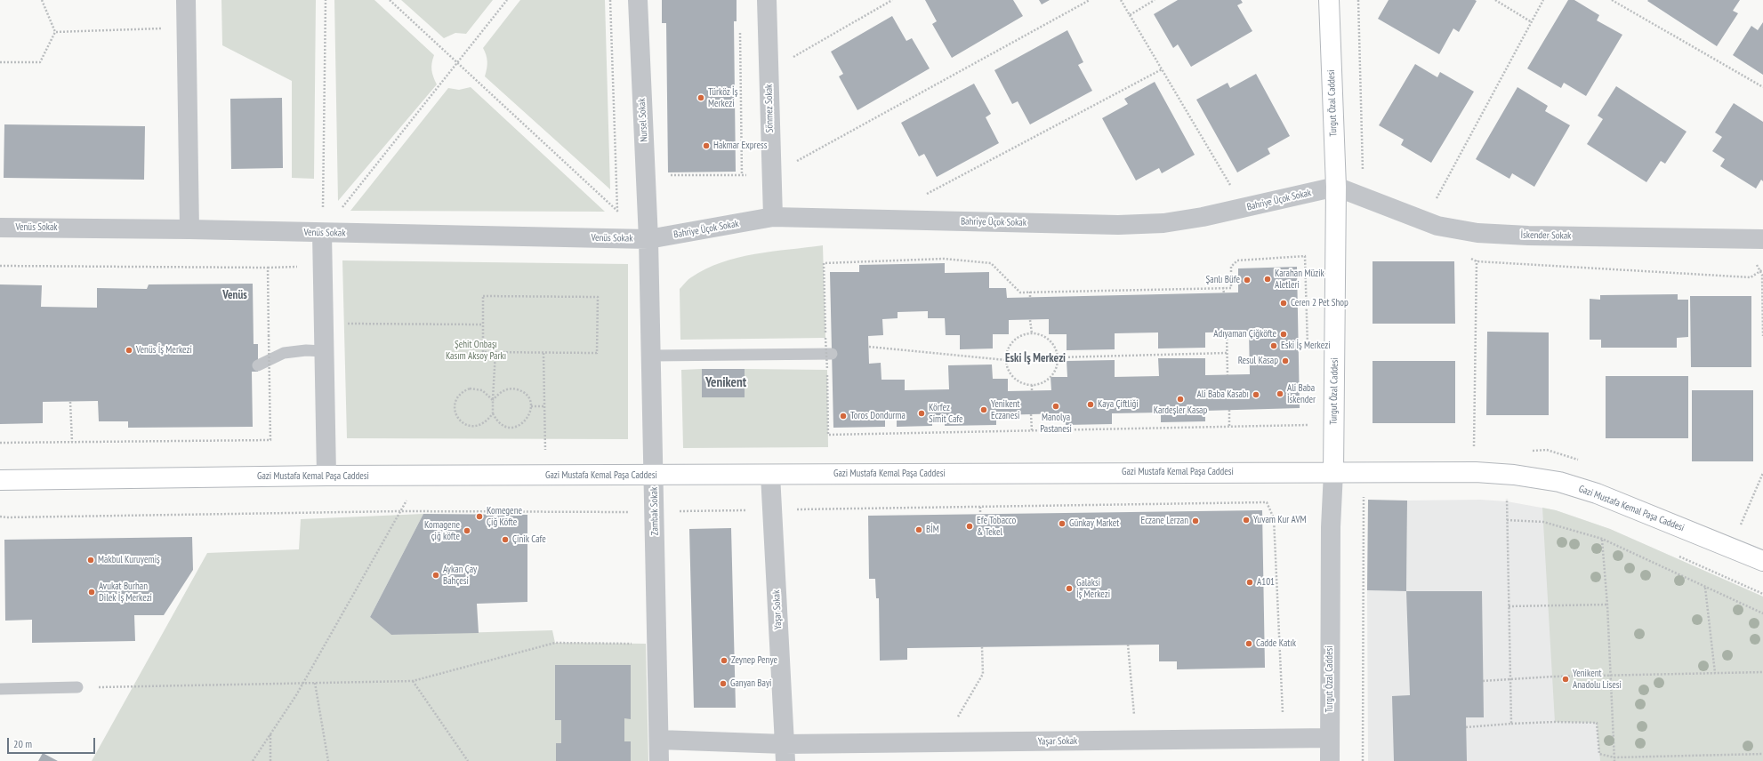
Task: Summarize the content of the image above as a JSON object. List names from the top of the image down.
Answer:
{
  "streets": {
    "street": [
      "Turgut Özal Caddesi",
      "Sönmez Sokak",
      "Nursel Sokak",
      "Bahriye Üçok Sokak",
      "Venüs Sokak",
      "İskender Sokak",
      "Gazi Mustafa Kemal Paşa Caddesi",
      "Zambak Sokak",
      "Yaşar Sokak"
    ]
  },
  "crossings": [
    ["Turgut Özal Caddesi", "Bahriye Üçok Sokak"],
    ["Turgut Özal Caddesi", "İskender Sokak"],
    ["Turgut Özal Caddesi", "Gazi Mustafa Kemal Paşa Caddesi"],
    ["Turgut Özal Caddesi", "Yaşar Sokak"],
    ["Sönmez Sokak", "Bahriye Üçok Sokak"],
    ["Nursel Sokak", "Bahriye Üçok Sokak"],
    ["Nursel Sokak", "Venüs Sokak"],
    ["Nursel Sokak", "Zambak Sokak"],
    ["Bahriye Üçok Sokak", "Venüs Sokak"],
    ["Bahriye Üçok Sokak", "İskender Sokak"],
    ["Bahriye Üçok Sokak", "Zambak Sokak"],
    ["Venüs Sokak", "Zambak Sokak"],
    ["Gazi Mustafa Kemal Paşa Caddesi", "Zambak Sokak"],
    ["Gazi Mustafa Kemal Paşa Caddesi", "Yaşar Sokak"],
    ["Zambak Sokak", "Yaşar Sokak"]
  ],
  "districts": ["Venüs", "Eski İş Merkezi", "Yenikent"],
  "parks": ["Şehit Onbaşı Kasım Aksoy Parkı"],
  "places": [
    "Türköz İş Merkezi",
    "Hakmar Express",
    "Karahan Müzik Aletleri",
    "Şanlı Büfe",
    "Ceren 2 Pet Shop",
    "Adıyaman Çiğköfte",
    "Eski İş Merkezi",
    "Venüs İş Merkezi",
    "Resul Kasap",
    "Ali Baba İskender",
    "Ali Baba Kasabı",
    "Kardeşler Kasap",
    "Kaya Çiftliği",
    "Manolya Pastanesi",
    "Yenikent Eczanesi",
    "Körfez Simit Cafe",
    "Toros Dondurma",
    "Komegene Çiğ Köfte",
    "Yuvam Kur AVM",
    "Eczane Lerzan",
    "Günkay Market",
    "Efe Tobacco & Tekel",
    "BİM",
    "Komagene çiğ köfte",
    "Çinik Cafe",
    "Makbul Kuruyemiş",
    "Aykan Çay Bahçesi",
    "A101",
    "Galaksi İş Merkezi",
    "Avukat Burhan Dilek İş Merkezi",
    "Cadde Katık",
    "Zeynep Penye",
    "Yenikent Anadolu Lisesi",
    "Ganyan Bayi"
  ],
  "scale_bar": "20 m"
}
